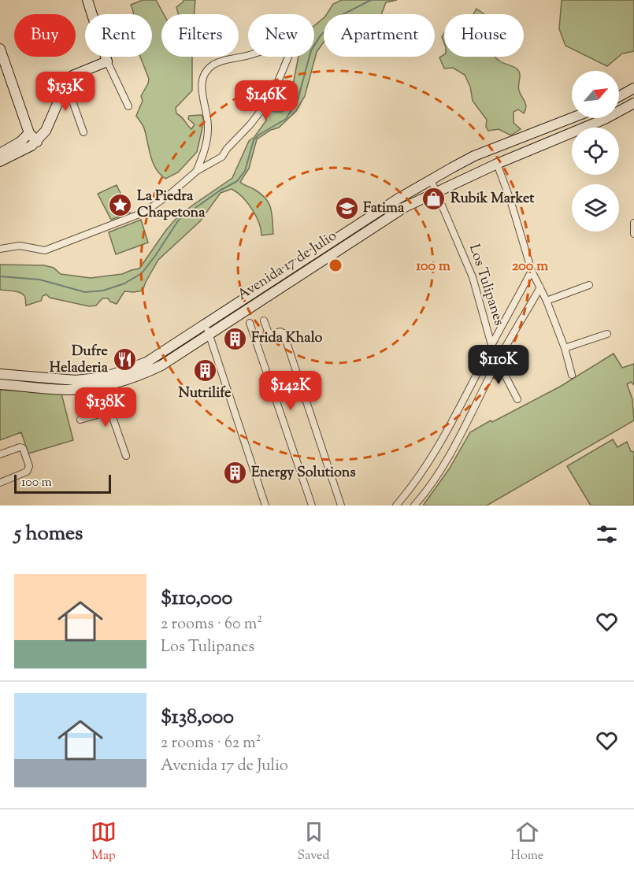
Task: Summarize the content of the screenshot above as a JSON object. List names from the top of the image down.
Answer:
{
  "streets": {
    "main road": ["Avenida 17 de Julio"],
    "street": ["Los Tulipanes"]
  },
  "crossings": [
    ["Avenida 17 de Julio", "Los Tulipanes"]
  ],
  "places": {
    "shop": ["Rubik Market"],
    "place": ["La Piedra Chapetona"],
    "school or university": ["Fatima"],
    "building": ["Frida Khalo", "Nutrilife", "Energy Solutions"],
    "restaurant": ["Dufre Heladeria"]
  },
  "scale_bar": "100 m",
  "north": "top right",
  "page": {
    "chip": [
      "Buy",
      "Rent",
      "Filters",
      "New",
      "Apartment",
      "House"
    ],
    "price": [
      "$153K",
      "$146K",
      "$110K",
      "$142K",
      "$138K"
    ],
    "scale": "100 m",
    "heading": "5 homes",
    "list": [
      {
        "name": "$110,000",
        "note": "2 rooms · 60 m² · Los Tulipanes"
      },
      {
        "name": "$138,000",
        "note": "2 rooms · 62 m² · Avenida 17 de Julio"
      }
    ],
    "tabs": ["Map", "Saved", "Home"]
  },
  "rings": ["100 m", "200 m"]
}
